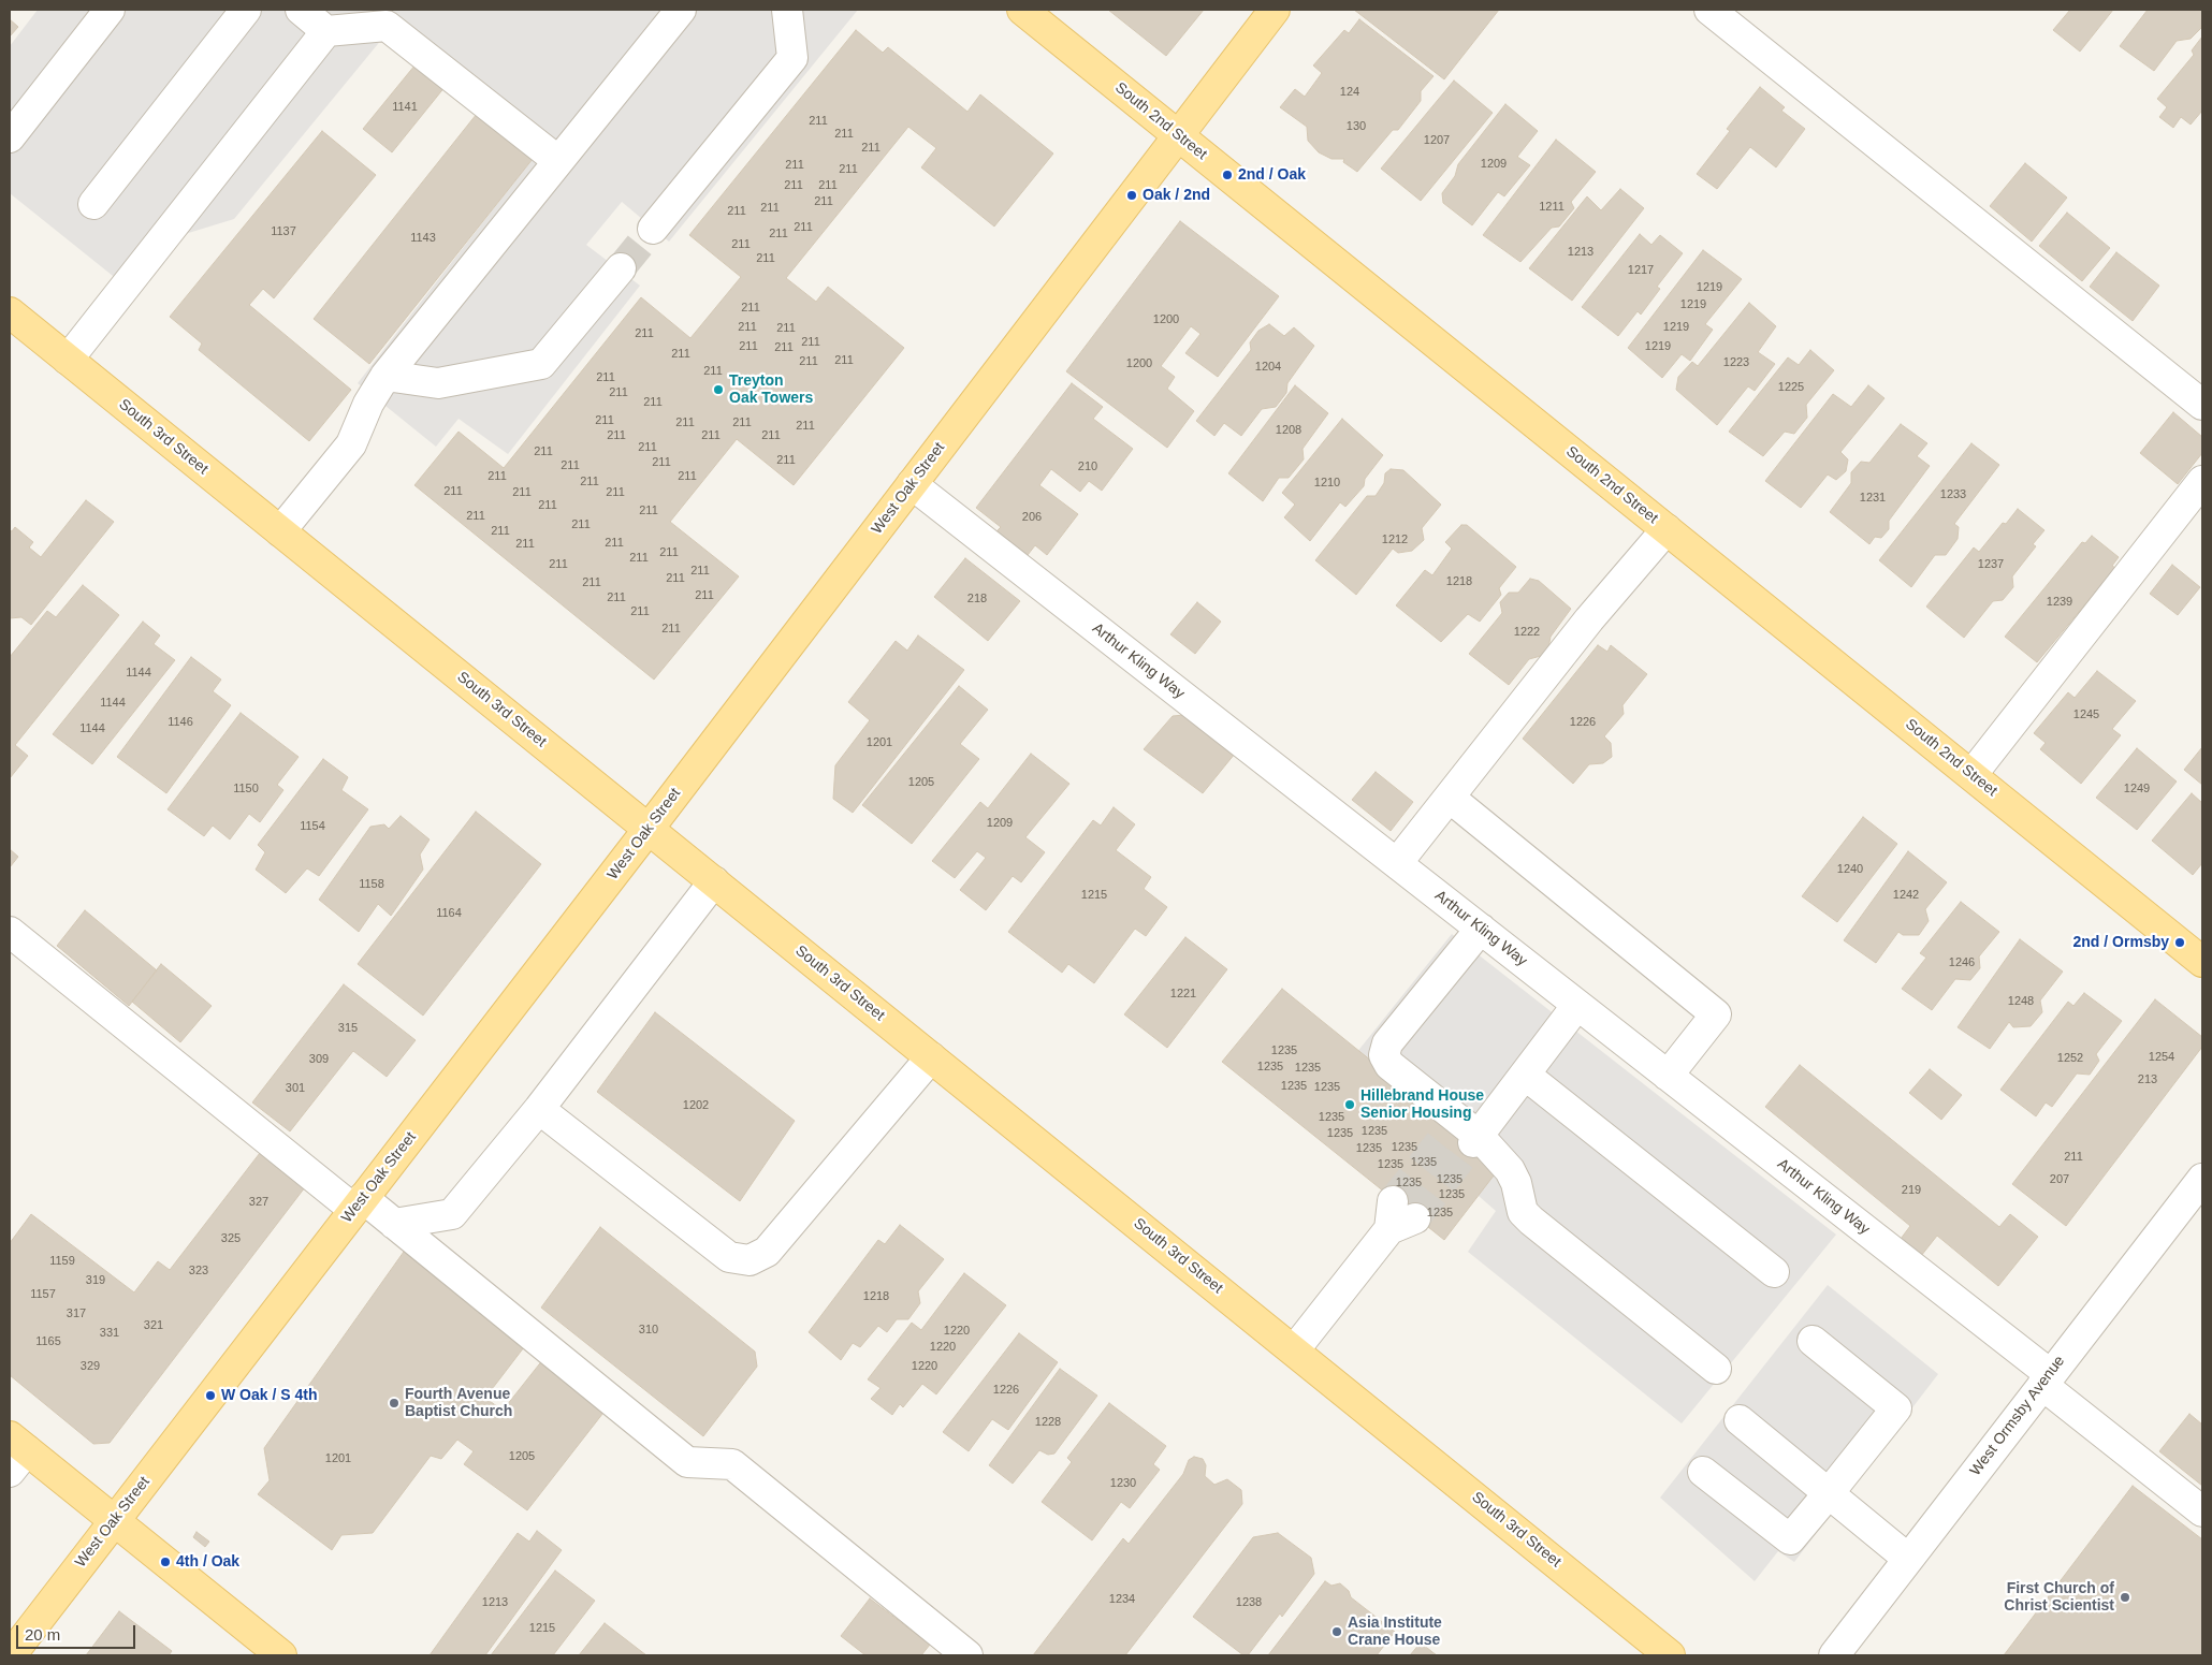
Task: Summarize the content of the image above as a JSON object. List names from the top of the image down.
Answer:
{
  "streets": {
    "main road": ["South 2nd Street", "South 3rd Street", "West Oak Street"],
    "street": ["Arthur Kling Way", "West Ormsby Avenue"]
  },
  "crossings": [
    ["South 2nd Street", "West Oak Street"],
    ["South 3rd Street", "West Oak Street"],
    ["West Oak Street", "Arthur Kling Way"],
    ["Arthur Kling Way", "West Ormsby Avenue"]
  ],
  "places": [
    "2nd / Oak",
    "Oak / 2nd",
    "Treyton Oak Towers",
    "2nd / Ormsby",
    "Hillebrand House Senior Housing",
    "W Oak / S 4th",
    "Fourth Avenue Baptist Church",
    "4th / Oak",
    "First Church of Christ Scientist",
    "Asia Institute Crane House"
  ],
  "house_numbers": [
    "124",
    "1141",
    "211",
    "130",
    "211",
    "1207",
    "211",
    "1209",
    "211",
    "211",
    "211",
    "211",
    "211",
    "1211",
    "211",
    "211",
    "211",
    "1137",
    "211",
    "1143",
    "211",
    "1213",
    "211",
    "1217",
    "1219",
    "1219",
    "211",
    "1200",
    "211",
    "1219",
    "211",
    "211",
    "211",
    "211",
    "1219",
    "211",
    "211",
    "211",
    "211",
    "1223",
    "1200",
    "1204",
    "211",
    "211",
    "1225",
    "211",
    "211",
    "211",
    "211",
    "211",
    "211",
    "1208",
    "211",
    "211",
    "211",
    "211",
    "211",
    "211",
    "211",
    "211",
    "210",
    "211",
    "211",
    "211",
    "1210",
    "211",
    "211",
    "211",
    "1233",
    "1231",
    "211",
    "211",
    "211",
    "206",
    "211",
    "211",
    "1212",
    "211",
    "211",
    "211",
    "211",
    "211",
    "1237",
    "211",
    "211",
    "1218",
    "211",
    "211",
    "211",
    "218",
    "1239",
    "211",
    "211",
    "1222",
    "1144",
    "1144",
    "1245",
    "1146",
    "1226",
    "1144",
    "1201",
    "1205",
    "1150",
    "1249",
    "1209",
    "1154",
    "1240",
    "1158",
    "1215",
    "1242",
    "1164",
    "1246",
    "1221",
    "1248",
    "315",
    "1235",
    "1254",
    "1252",
    "309",
    "1235",
    "1235",
    "213",
    "1235",
    "1235",
    "301",
    "1202",
    "1235",
    "1235",
    "1235",
    "1235",
    "1235",
    "211",
    "1235",
    "1235",
    "1235",
    "207",
    "1235",
    "219",
    "1235",
    "327",
    "1235",
    "325",
    "1159",
    "323",
    "319",
    "1157",
    "1218",
    "317",
    "321",
    "310",
    "1220",
    "331",
    "1165",
    "1220",
    "329",
    "1220",
    "1226",
    "1228",
    "1205",
    "1201",
    "1230",
    "1234",
    "1213",
    "1238",
    "1215"
  ],
  "scale_bar": "20 m"
}
